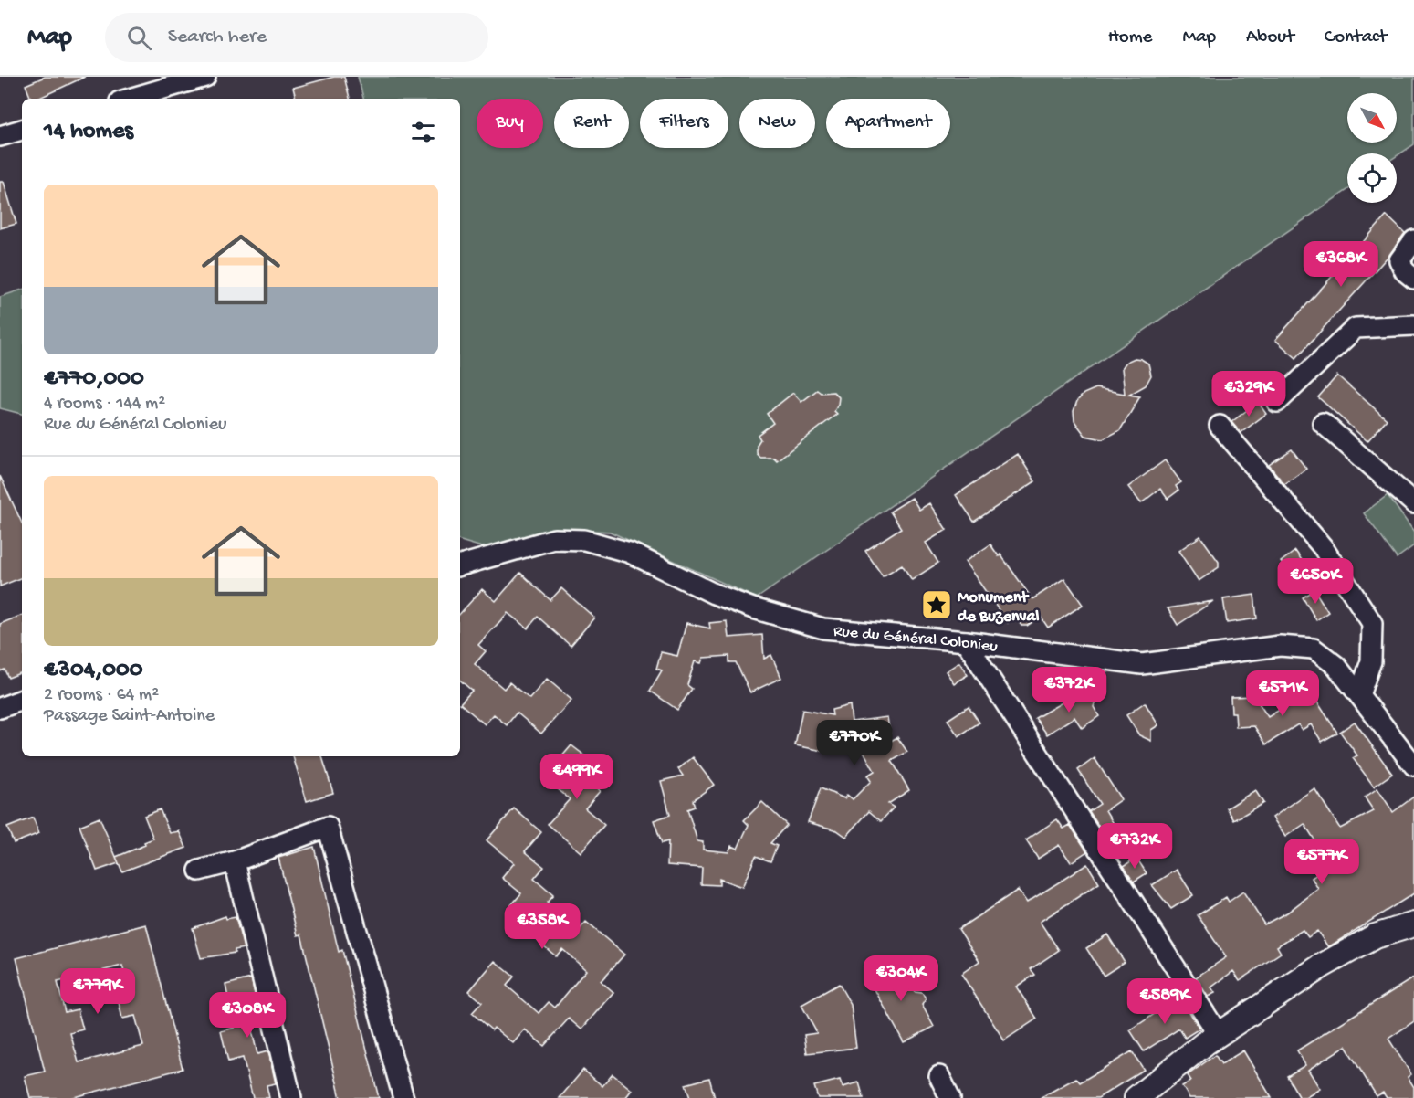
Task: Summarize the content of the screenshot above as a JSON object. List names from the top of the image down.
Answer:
{
  "streets": {
    "street": ["Rue du Général Colonieu"]
  },
  "places": {
    "place": ["Monument de Buzenval"]
  },
  "north": "bottom right",
  "page": {
    "header": "Map",
    "search": "Search here",
    "nav": [
      "Home",
      "Map",
      "About",
      "Contact"
    ],
    "chip": [
      "Buy",
      "Rent",
      "Filters",
      "New",
      "Apartment"
    ],
    "heading": "14 homes",
    "list": [
      {
        "name": "€770,000",
        "note": "4 rooms · 144 m² · Rue du Général Colonieu"
      },
      {
        "name": "€304,000",
        "note": "2 rooms · 64 m² · Passage Saint-Antoine"
      }
    ],
    "price": [
      "€368K",
      "€329K",
      "€650K",
      "€372K",
      "€571K",
      "€770K",
      "€499K",
      "€732K",
      "€577K",
      "€358K",
      "€304K",
      "€779K",
      "€589K",
      "€308K"
    ]
  }
}
